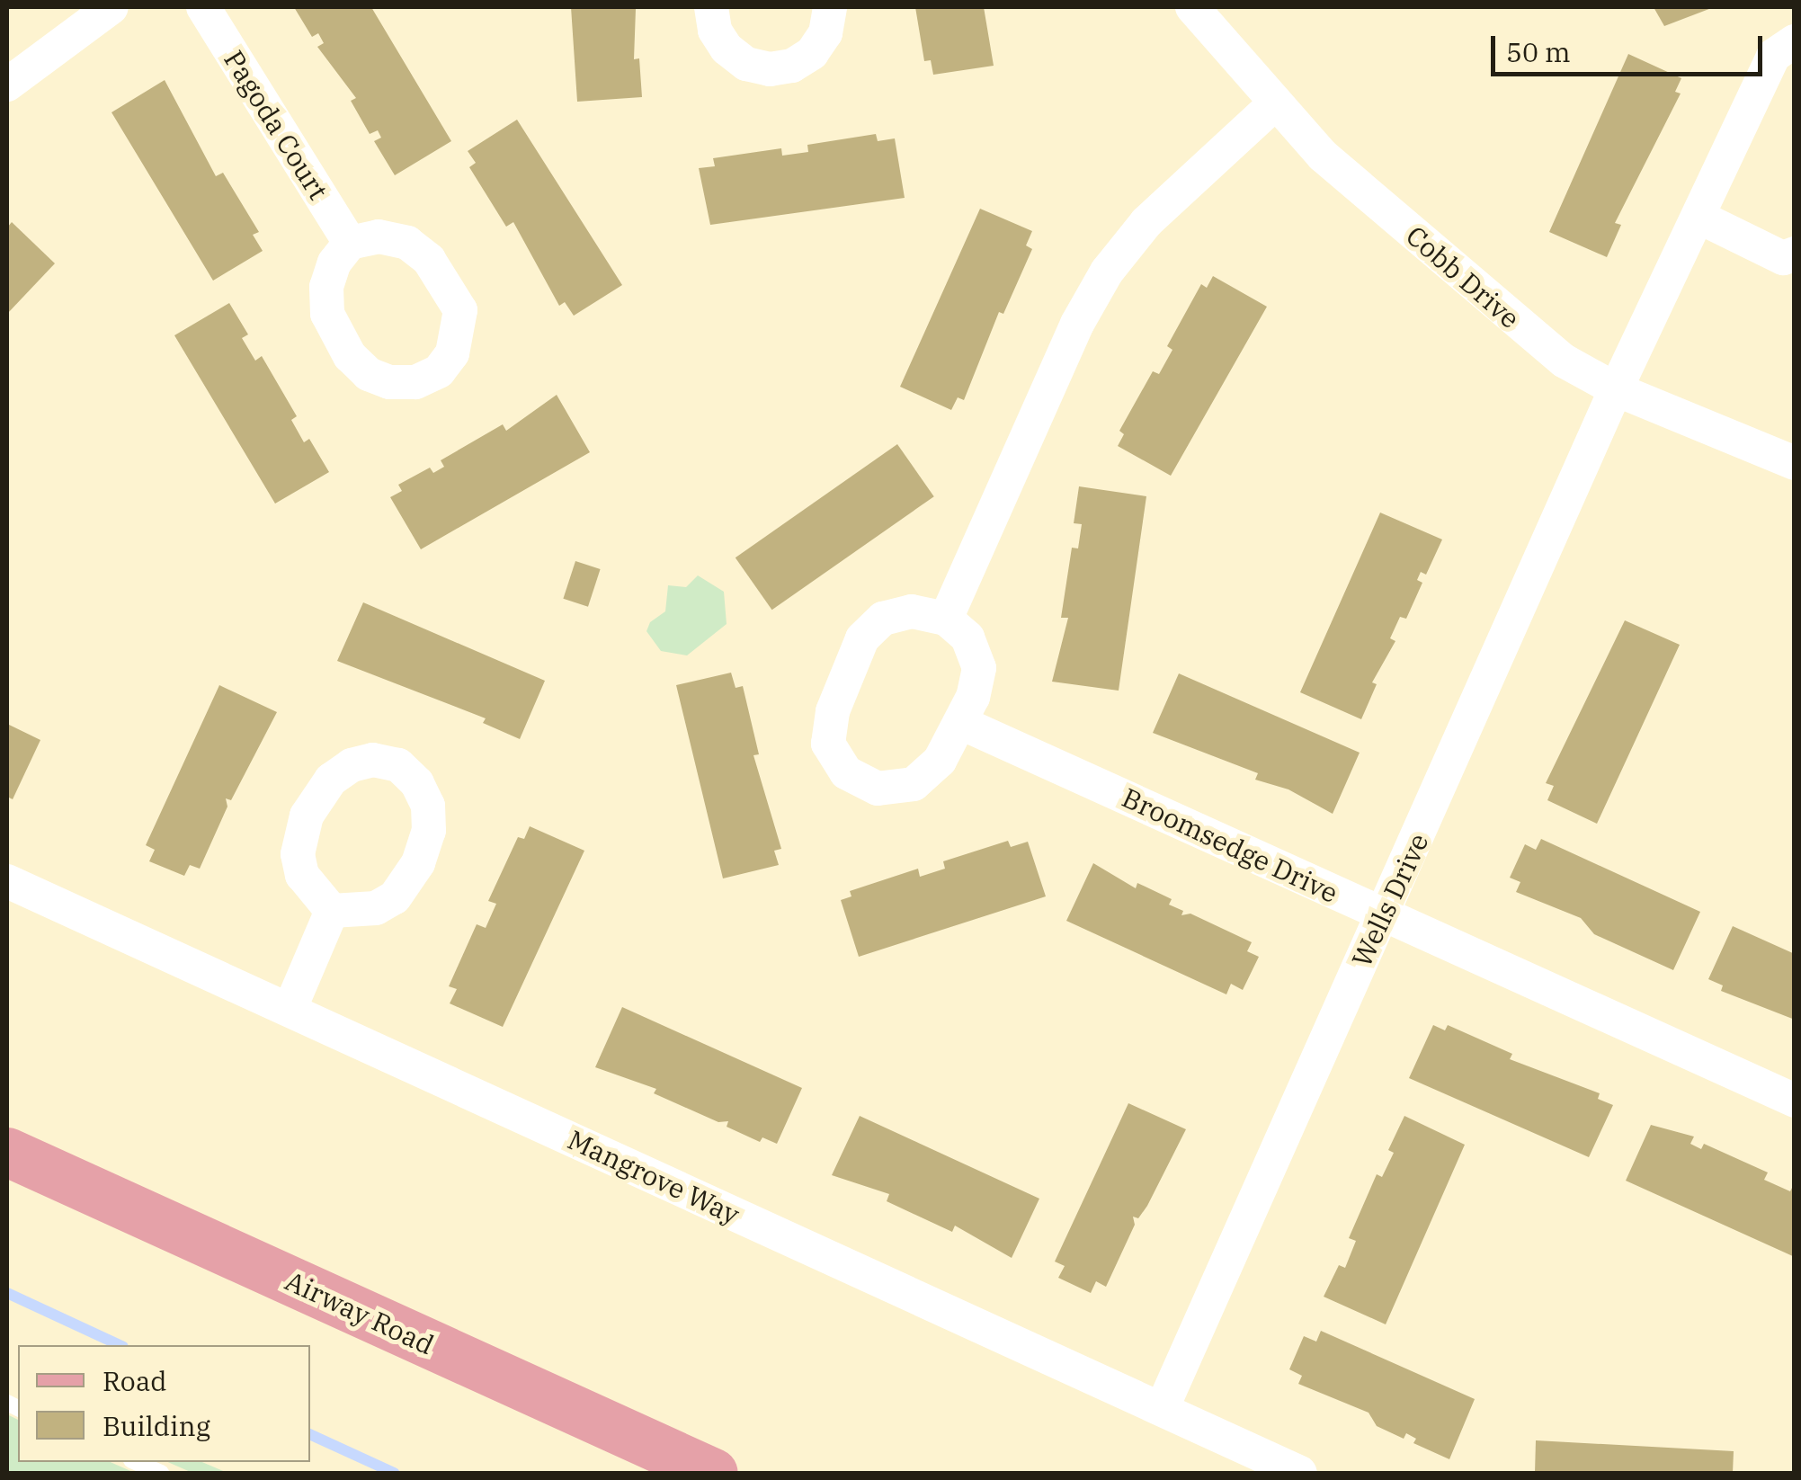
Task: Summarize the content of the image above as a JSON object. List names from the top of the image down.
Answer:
{
  "streets": {
    "main road": ["Airway Road"],
    "street": [
      "Pagoda Court",
      "Cobb Drive",
      "Broomsedge Drive",
      "Wells Drive",
      "Mangrove Way"
    ]
  },
  "crossings": [
    ["Cobb Drive", "Wells Drive"],
    ["Broomsedge Drive", "Wells Drive"],
    ["Wells Drive", "Mangrove Way"]
  ],
  "legend": ["Road", "Building"],
  "scale_bar": "50 m"
}
